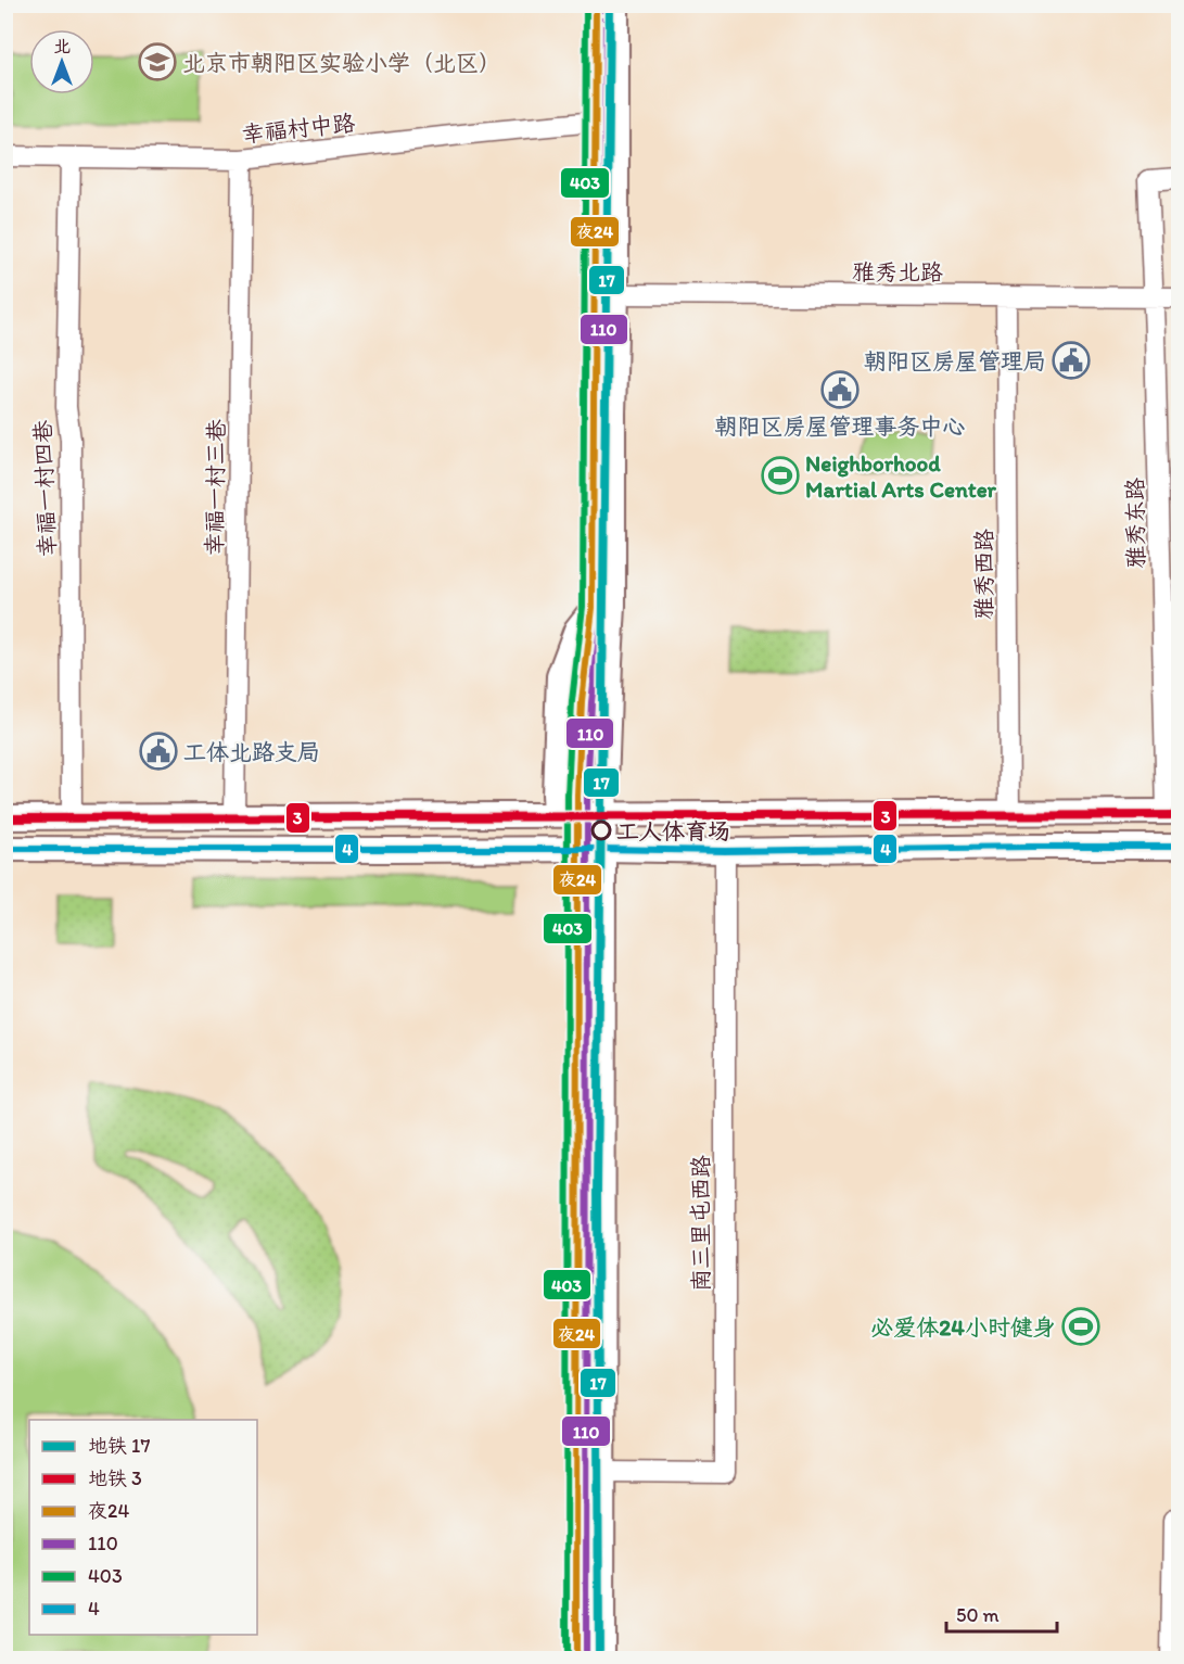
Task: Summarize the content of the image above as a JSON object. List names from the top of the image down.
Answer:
{
  "streets": {
    "street": [
      "幸福村中路",
      "雅秀北路",
      "幸福一村三巷",
      "幸福一村四巷",
      "雅秀东路",
      "雅秀西路",
      "南三里屯西路"
    ]
  },
  "crossings": [
    ["幸福村中路", "幸福一村三巷"],
    ["幸福村中路", "幸福一村四巷"],
    ["雅秀北路", "雅秀东路"],
    ["雅秀北路", "雅秀西路"]
  ],
  "places": {
    "school or university": ["北京市朝阳区实验小学（北区）"],
    "public building": ["朝阳区房屋管理局", "朝阳区房屋管理事务中心", "工体北路支局"],
    "sports": ["Neighborhood Martial Arts Center", "必爱体24小时健身"],
    "other": ["工人体育场"]
  },
  "lines": [
    "metro line 17",
    "transit line 夜24",
    "transit line 110",
    "transit line 403",
    "metro line 3",
    "transit line 4"
  ],
  "legend": [
    "地铁 17",
    "地铁 3",
    "夜24",
    "110",
    "403",
    "4"
  ],
  "scale_bar": "50 m",
  "north": "top"
}
